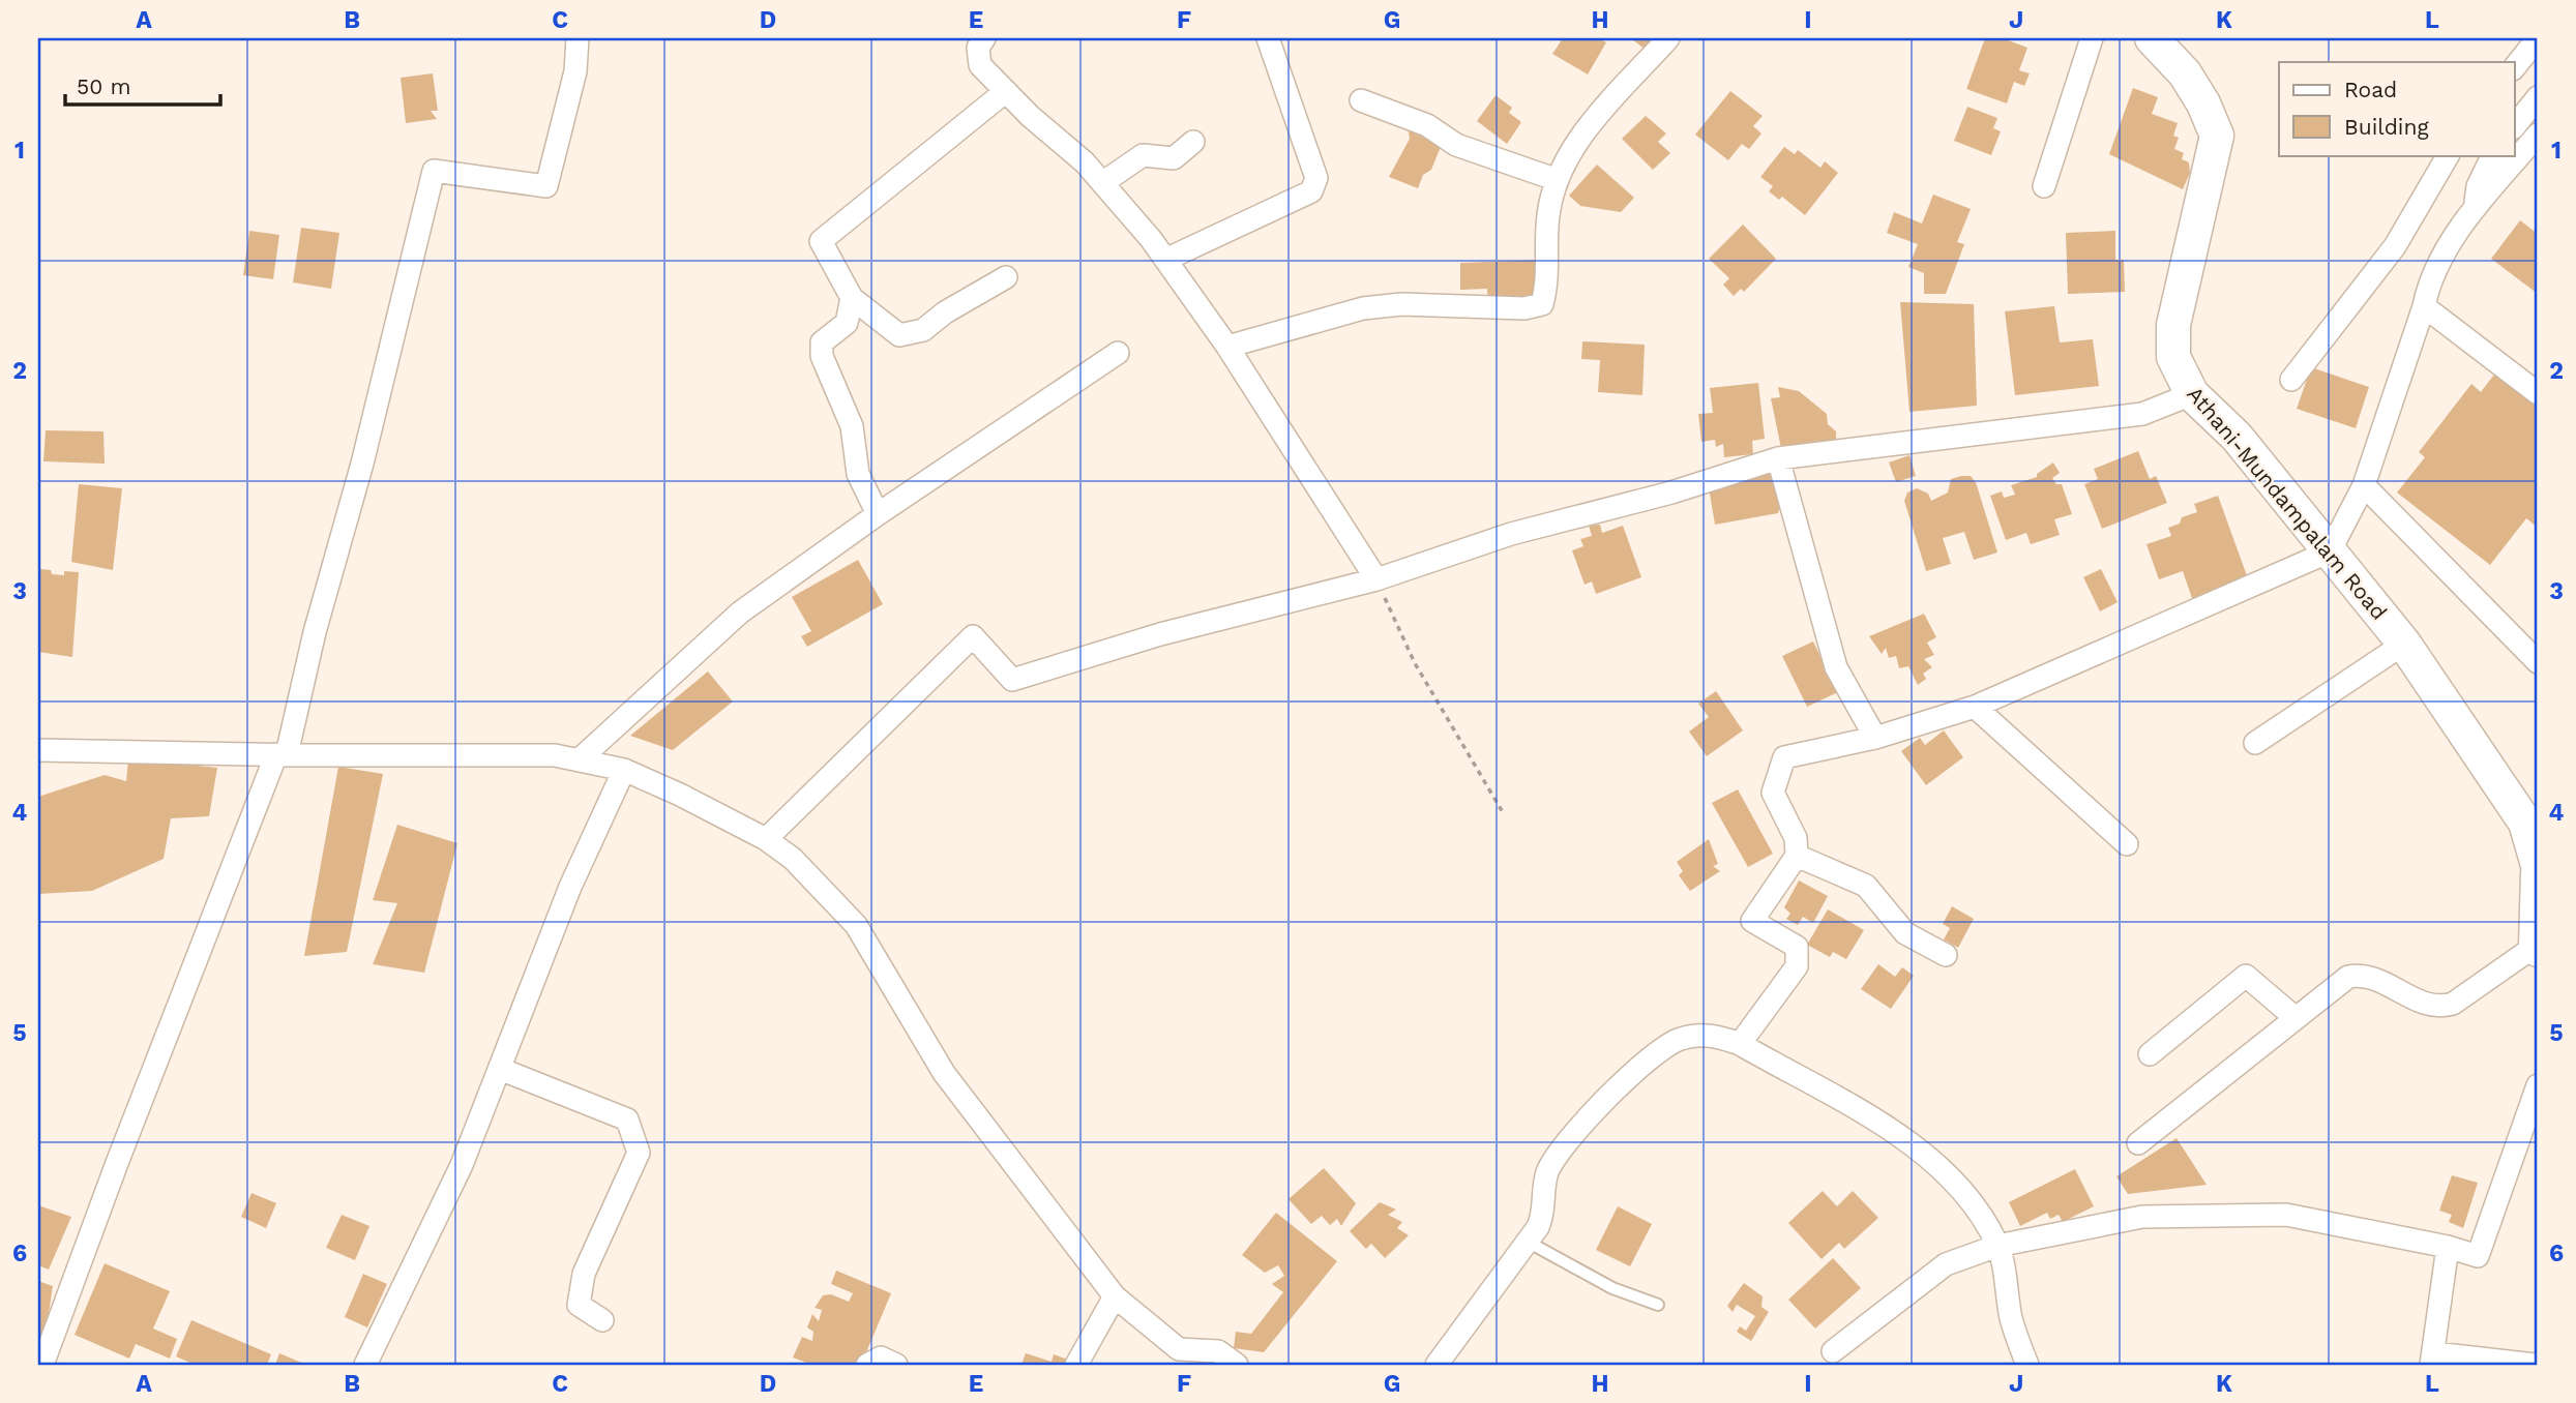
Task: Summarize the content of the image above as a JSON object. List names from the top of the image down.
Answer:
{
  "streets": {
    "street": ["Athani-Mundampalam Road"]
  },
  "legend": ["Road", "Building"],
  "scale_bar": "50 m",
  "grid": {
    "columns": [
      "A",
      "B",
      "C",
      "D",
      "E",
      "F",
      "G",
      "H",
      "I",
      "J",
      "K",
      "L"
    ],
    "rows": [
      "1",
      "2",
      "3",
      "4",
      "5",
      "6"
    ]
  }
}
